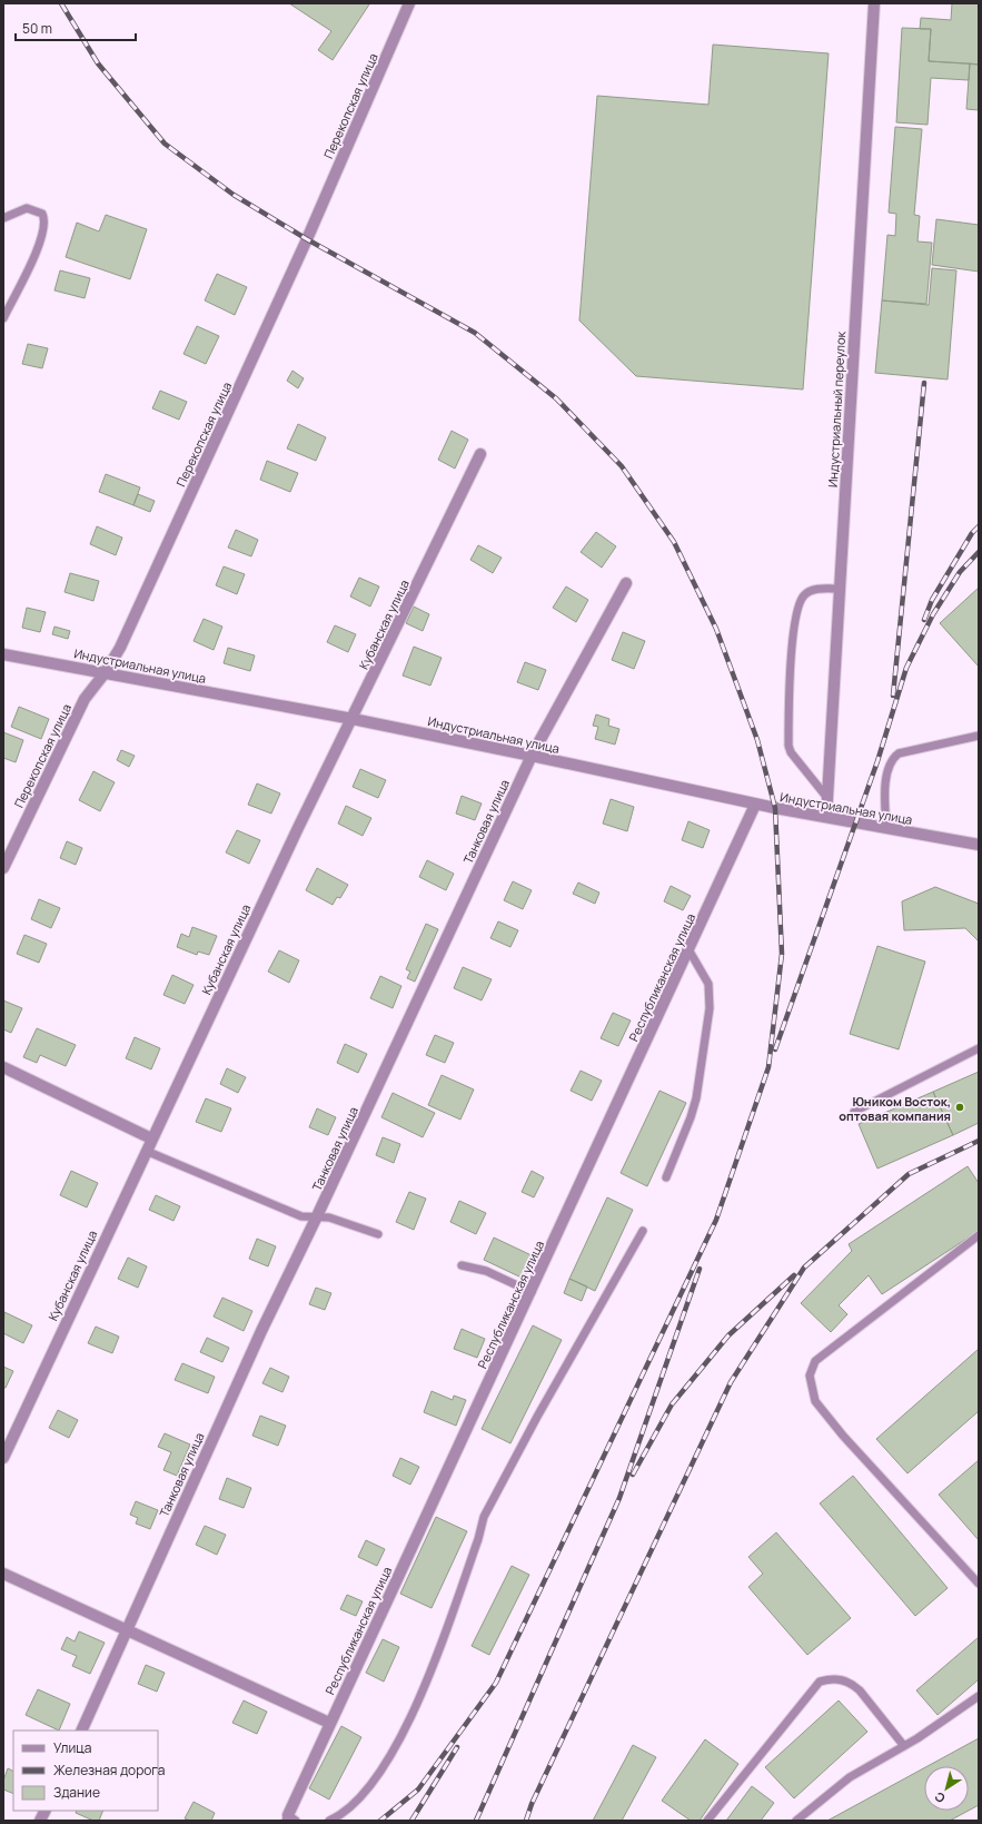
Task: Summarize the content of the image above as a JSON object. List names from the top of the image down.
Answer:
{
  "streets": {
    "street": [
      "Перекопская улица",
      "Индустриальный переулок",
      "Кубанская улица",
      "Индустриальная улица",
      "Танковая улица",
      "Республиканская улица"
    ]
  },
  "crossings": [
    ["Перекопская улица", "Индустриальная улица"],
    ["Индустриальный переулок", "Индустриальная улица"],
    ["Кубанская улица", "Индустриальная улица"],
    ["Индустриальная улица", "Танковая улица"],
    ["Индустриальная улица", "Республиканская улица"]
  ],
  "places": ["Юником Восток, оптовая компания"],
  "legend": ["Улица", "Железная дорога", "Здание"],
  "scale_bar": "50 m",
  "north": "bottom left"
}
